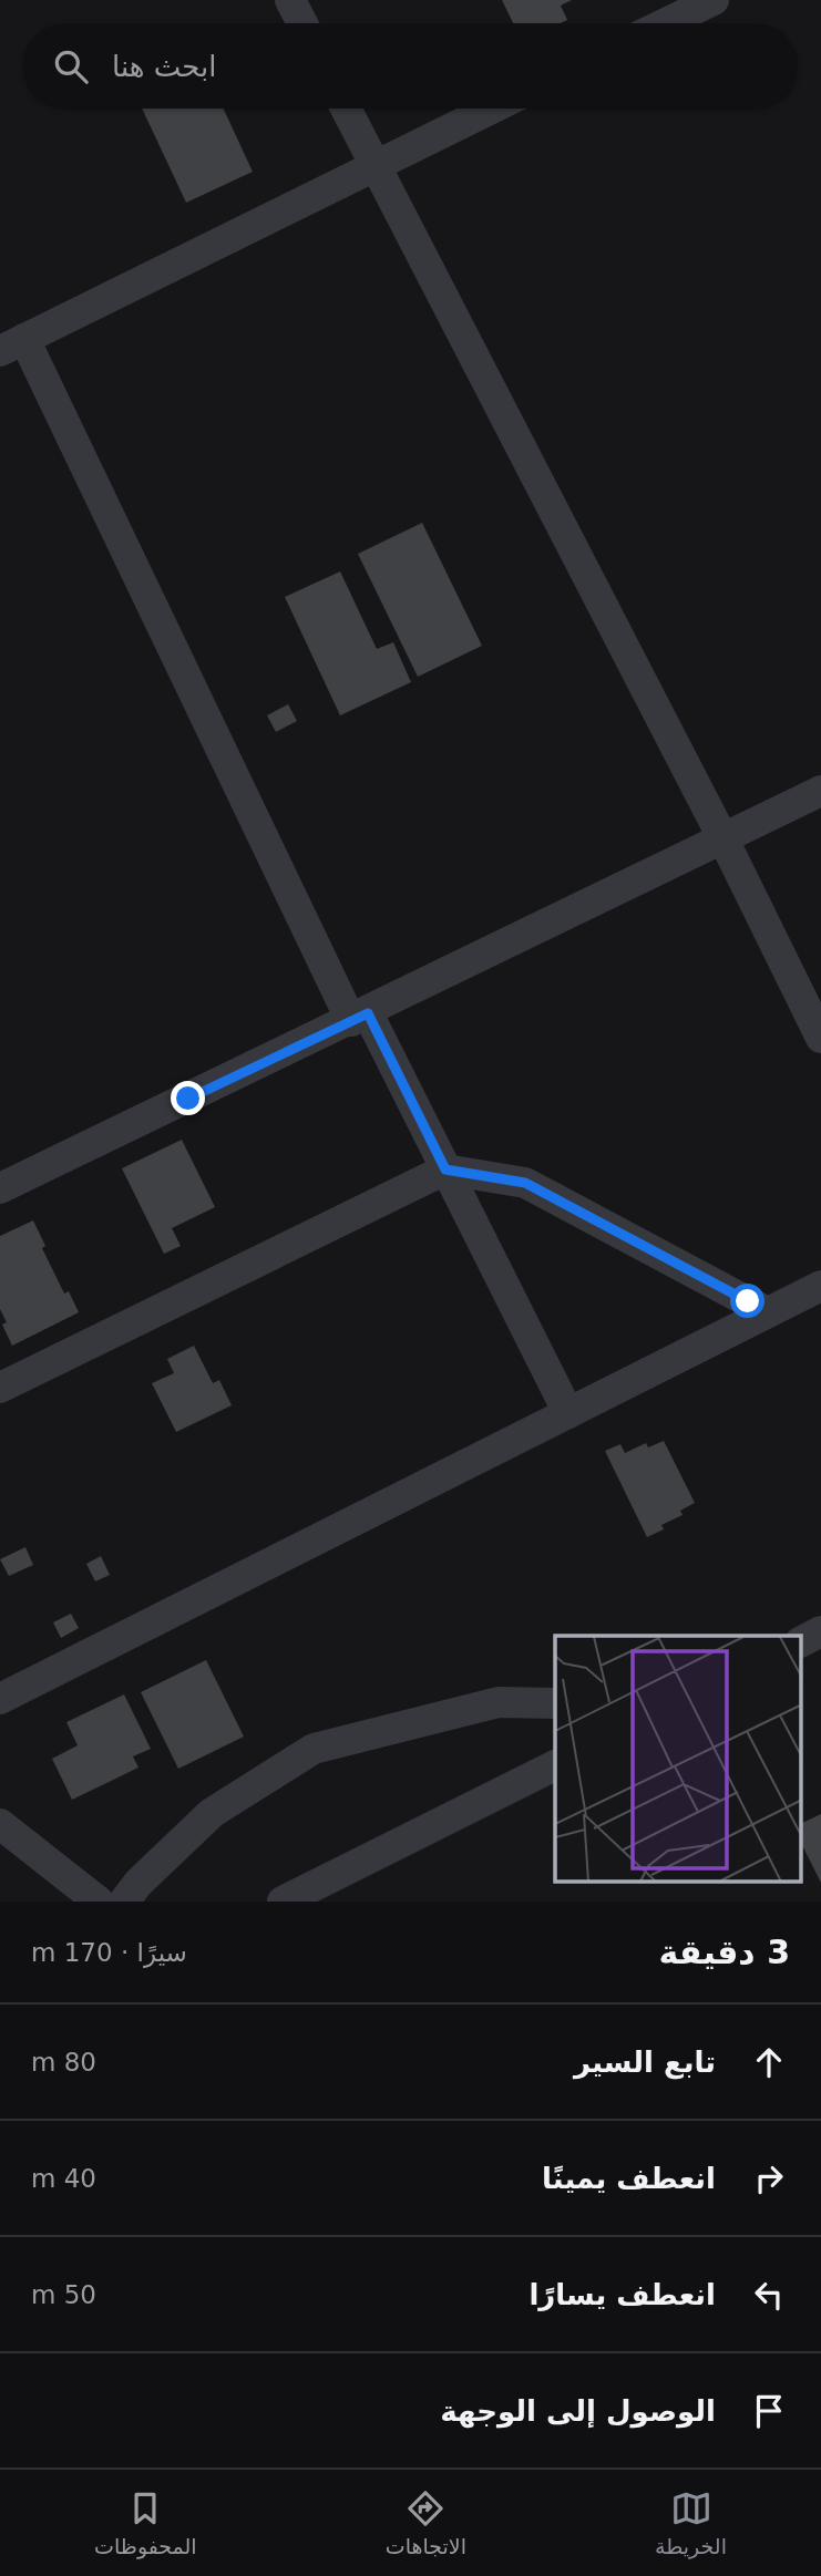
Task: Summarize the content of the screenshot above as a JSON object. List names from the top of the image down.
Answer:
{
  "page": {
    "search": "ابحث هنا",
    "heading": ["3 دقيقة", "سيرًا · 170 m"],
    "list": [
      ["تابع السير", "80 m"],
      ["انعطف يمينًا", "40 m"],
      ["انعطف يسارًا", "50 m"],
      "الوصول إلى الوجهة"
    ],
    "nav": ["الخريطة", "الاتجاهات", "المحفوظات"]
  }
}
